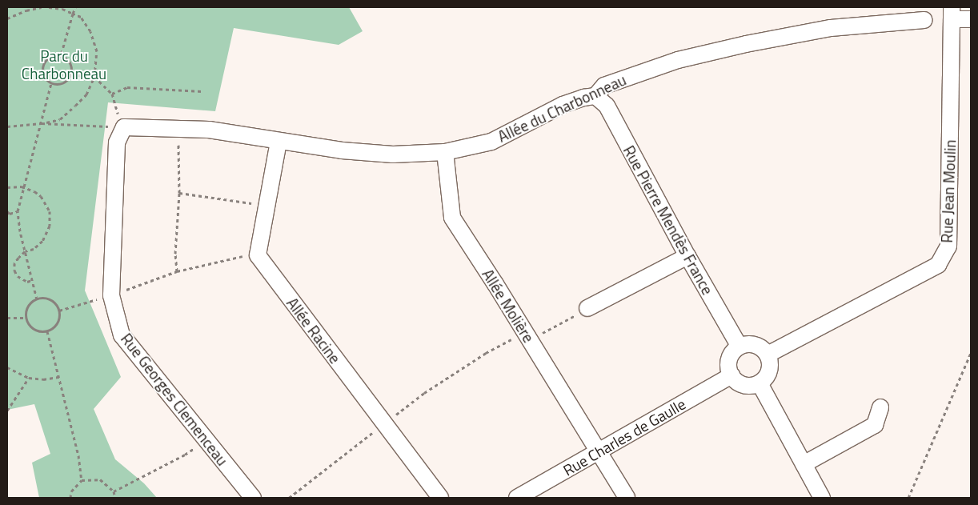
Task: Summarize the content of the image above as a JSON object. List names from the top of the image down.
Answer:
{
  "streets": {
    "street": [
      "Allée du Charbonneau",
      "Rue Jean Moulin",
      "Rue Pierre Mendès France",
      "Allée Molière",
      "Allée Racine",
      "Rue Georges Clemenceau",
      "Rue Charles de Gaulle"
    ]
  },
  "crossings": [
    ["Allée du Charbonneau", "Rue Pierre Mendès France"],
    ["Allée du Charbonneau", "Allée Molière"],
    ["Allée du Charbonneau", "Rue Georges Clemenceau"],
    ["Rue Jean Moulin", "Rue Pierre Mendès France"],
    ["Rue Jean Moulin", "Rue Charles de Gaulle"],
    ["Rue Pierre Mendès France", "Rue Charles de Gaulle"],
    ["Allée Molière", "Rue Charles de Gaulle"]
  ],
  "parks": ["Parc du Charbonneau"]
}
